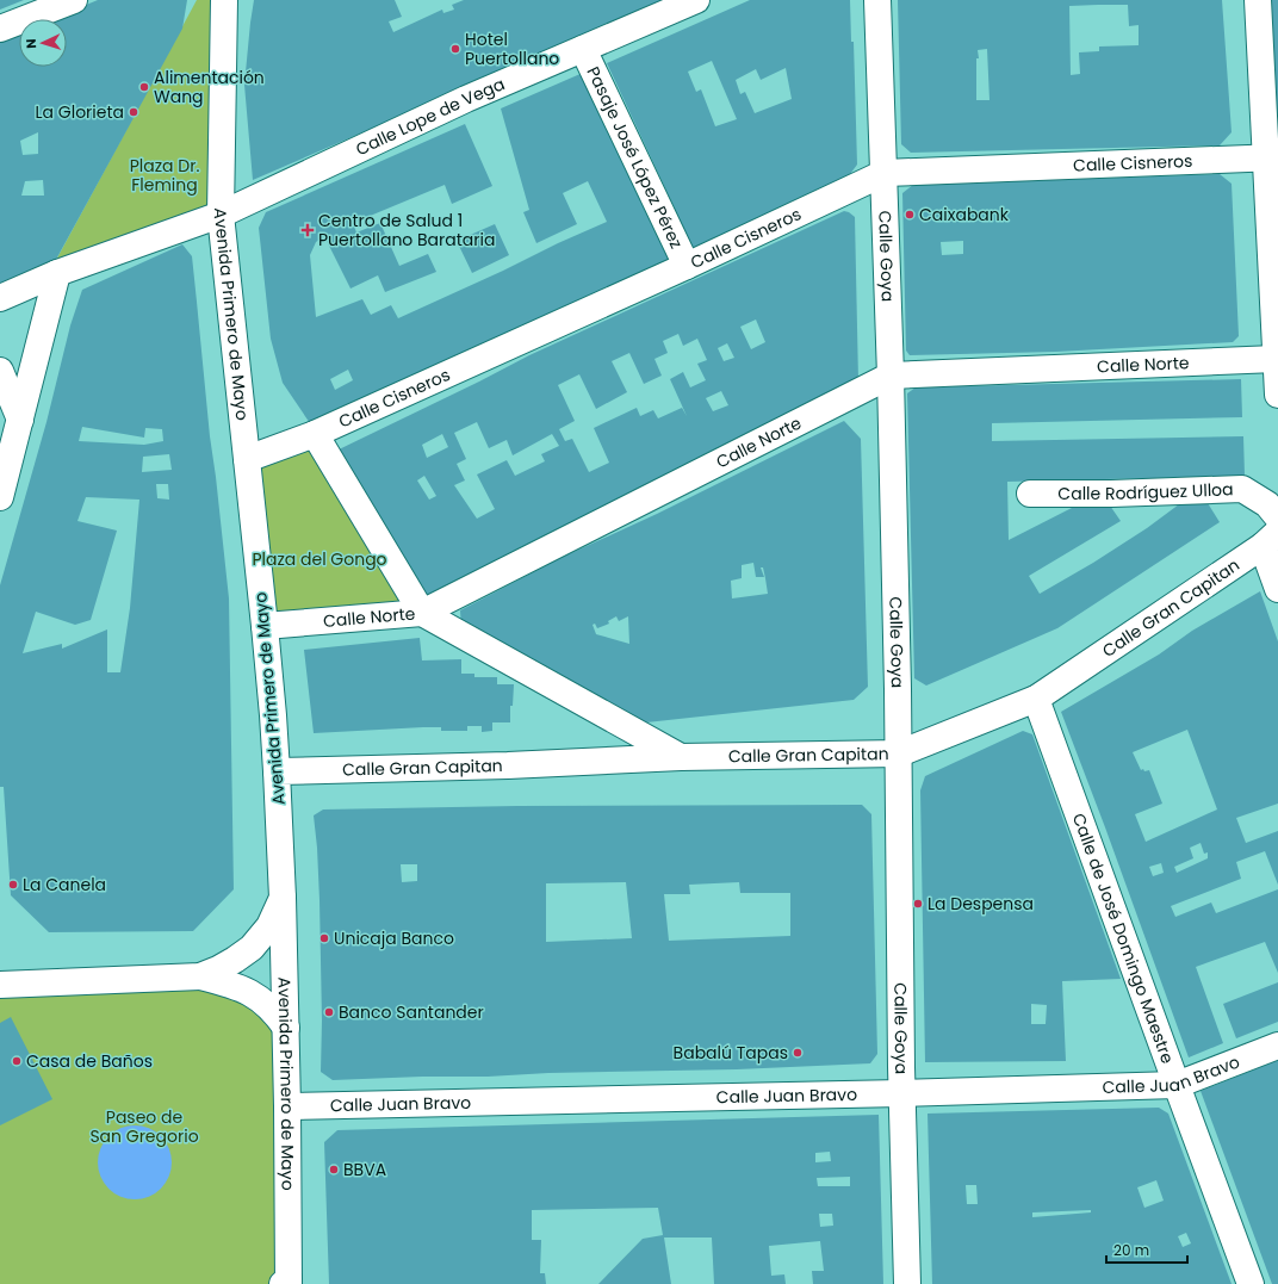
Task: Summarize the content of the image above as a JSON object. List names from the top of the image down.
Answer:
{
  "streets": {
    "street": [
      "Calle Lope de Vega",
      "Pasaje José López Pérez",
      "Calle Cisneros",
      "Calle Goya",
      "Avenida Primero de Mayo",
      "Calle Norte",
      "Calle Rodríguez Ulloa",
      "Calle Gran Capitan",
      "Calle de José Domingo Maestre",
      "Calle Juan Bravo"
    ]
  },
  "crossings": [
    ["Calle Lope de Vega", "Pasaje José López Pérez"],
    ["Calle Lope de Vega", "Avenida Primero de Mayo"],
    ["Pasaje José López Pérez", "Calle Cisneros"],
    ["Calle Cisneros", "Calle Goya"],
    ["Calle Cisneros", "Avenida Primero de Mayo"],
    ["Calle Goya", "Calle Norte"],
    ["Calle Goya", "Calle Gran Capitan"],
    ["Calle Goya", "Calle Juan Bravo"],
    ["Avenida Primero de Mayo", "Calle Norte"],
    ["Avenida Primero de Mayo", "Calle Gran Capitan"],
    ["Avenida Primero de Mayo", "Calle Juan Bravo"],
    ["Calle Gran Capitan", "Calle de José Domingo Maestre"],
    ["Calle de José Domingo Maestre", "Calle Juan Bravo"]
  ],
  "parks": ["Plaza Dr. Fleming", "Plaza del Gongo", "Paseo de San Gregorio"],
  "places": {
    "other": [
      "Hotel Puertollano",
      "Alimentación Wang",
      "La Glorieta",
      "Caixabank",
      "La Canela",
      "La Despensa",
      "Unicaja Banco",
      "Banco Santander",
      "Babalú Tapas",
      "Casa de Baños",
      "BBVA"
    ],
    "health": ["Centro de Salud 1 Puertollano Barataria"]
  },
  "scale_bar": "20 m",
  "north": "left"
}
